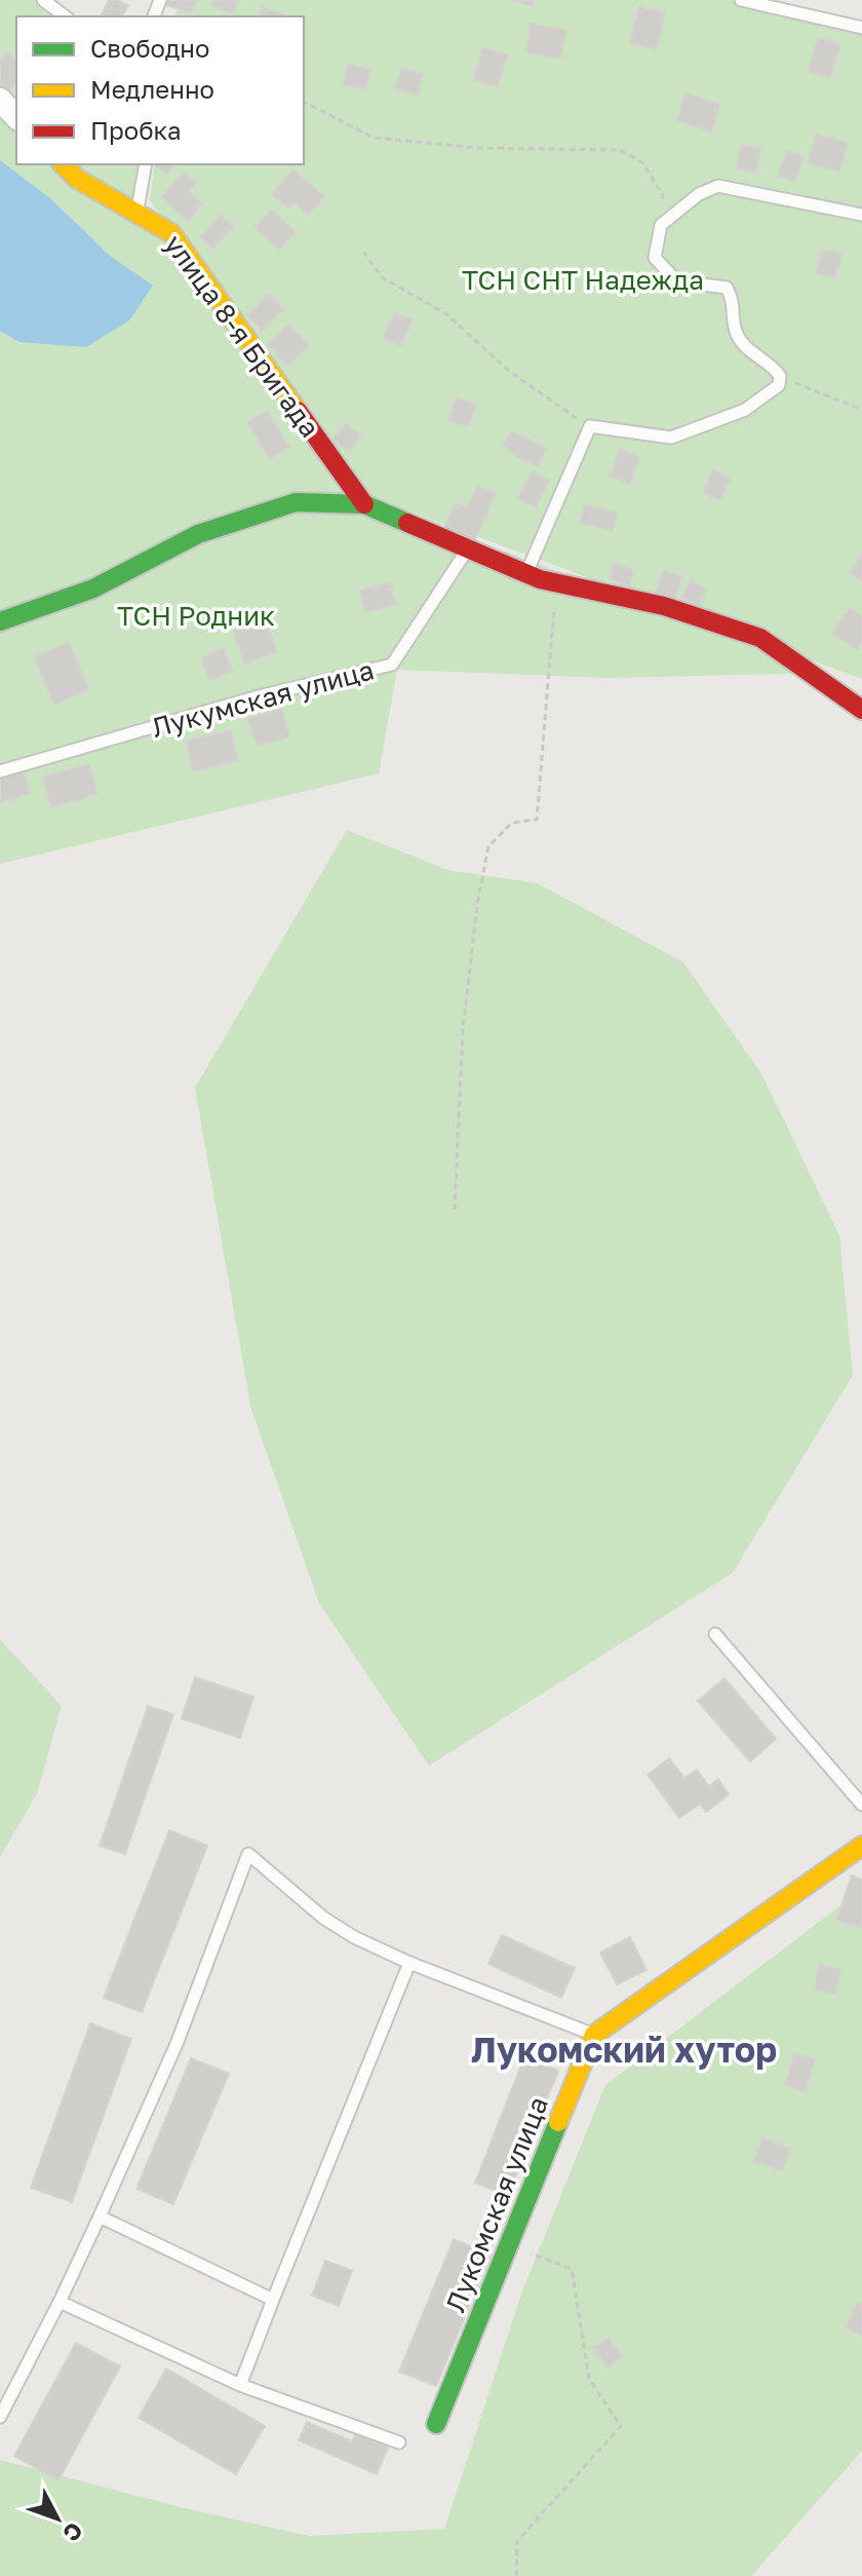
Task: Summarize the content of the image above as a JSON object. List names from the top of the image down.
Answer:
{
  "streets": {
    "street": ["улица 8-я Бригада", "Лукомская улица"],
    "lane": ["Лукумская улица"]
  },
  "districts": ["Лукомский хутор"],
  "parks": ["ТСН СНТ Надежда", "ТСН Родник"],
  "legend": ["Свободно", "Медленно", "Пробка"],
  "north": "bottom right"
}
